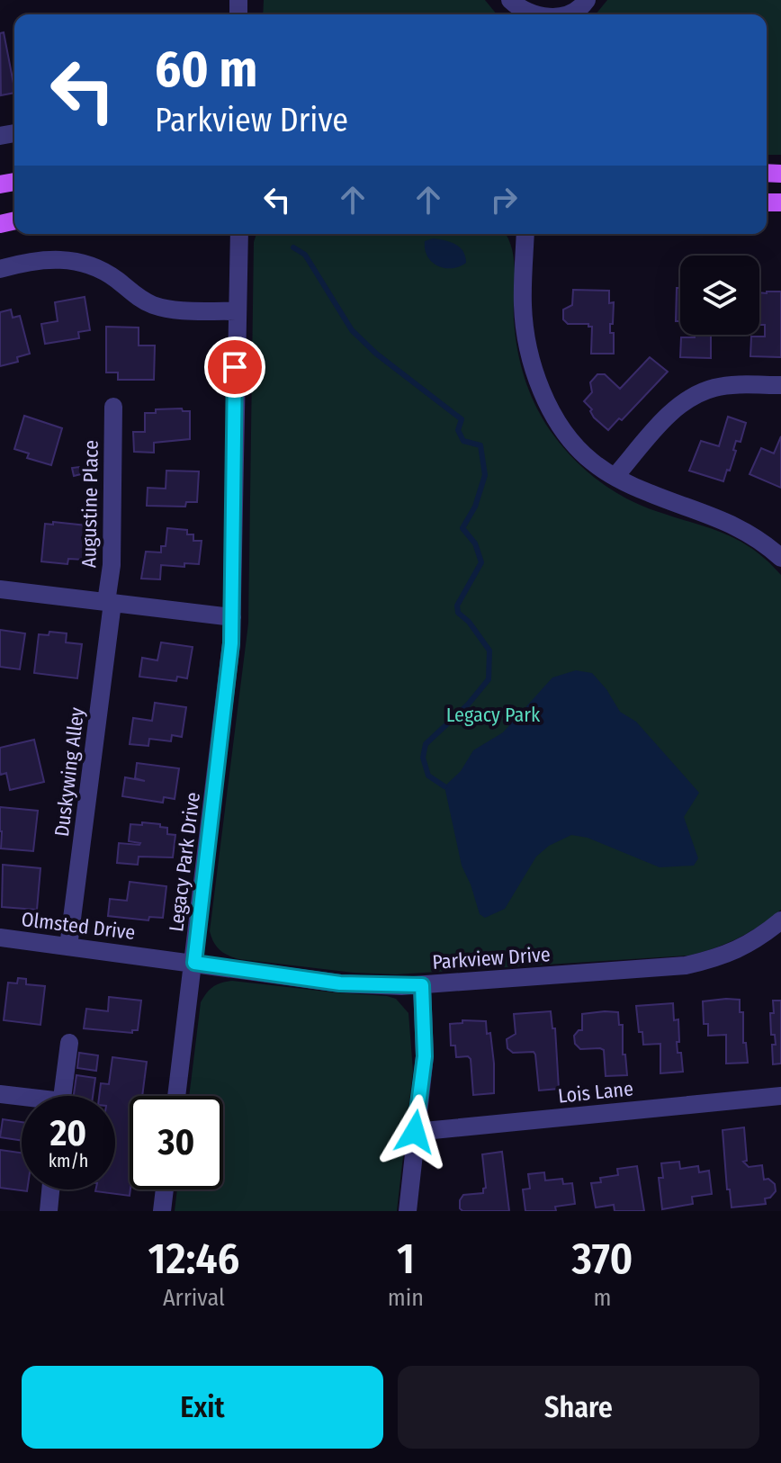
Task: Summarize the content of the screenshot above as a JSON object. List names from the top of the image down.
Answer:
{
  "streets": {
    "street": [
      "Augustine Place",
      "Duskywing Alley",
      "Legacy Park Drive",
      "Olmsted Drive",
      "Parkview Drive",
      "Lois Lane"
    ]
  },
  "crossings": [
    ["Augustine Place", "Duskywing Alley"],
    ["Duskywing Alley", "Olmsted Drive"],
    ["Legacy Park Drive", "Olmsted Drive"],
    ["Legacy Park Drive", "Parkview Drive"],
    ["Olmsted Drive", "Parkview Drive"]
  ],
  "parks": ["Legacy Park"],
  "page": {
    "turn": ["60 m", "Parkview Drive"],
    "speed": "20 km/h",
    "limit": "30",
    "eta": [
      "12:46",
      "Arrival",
      "1",
      "min",
      "370",
      "m"
    ],
    "buttons": ["Exit", "Share"]
  }
}
